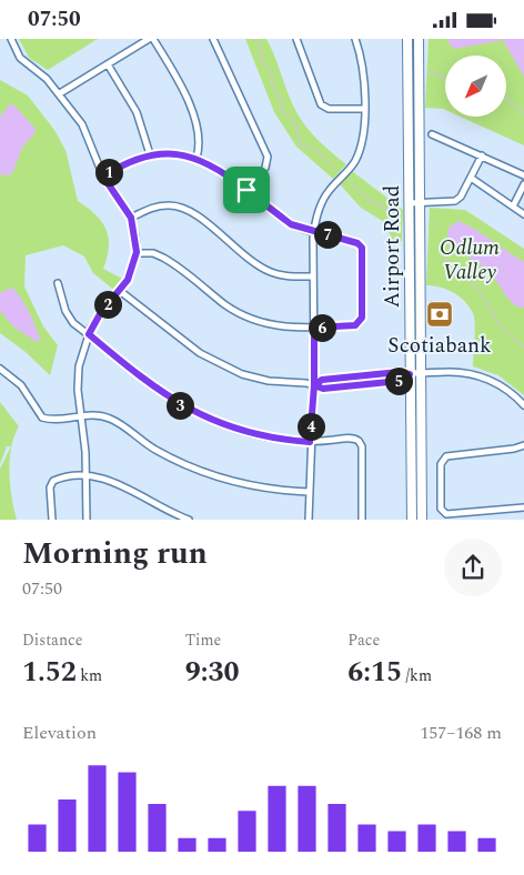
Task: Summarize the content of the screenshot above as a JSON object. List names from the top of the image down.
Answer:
{
  "streets": {
    "main road": ["Airport Road"]
  },
  "parks": ["Odlum Valley"],
  "places": {
    "bank": ["Scotiabank"]
  },
  "north": "bottom left",
  "page": {
    "status": "07:50",
    "pins": [
      "1",
      "7",
      "2",
      "6",
      "5",
      "3",
      "4"
    ],
    "heading": ["Morning run", "07:50"],
    "stats": [
      ["Distance", "1.52 km"],
      ["Time", "9:30"],
      ["Pace", "6:15 /km"]
    ],
    "chart": ["Elevation", "157–168 m"]
  }
}
